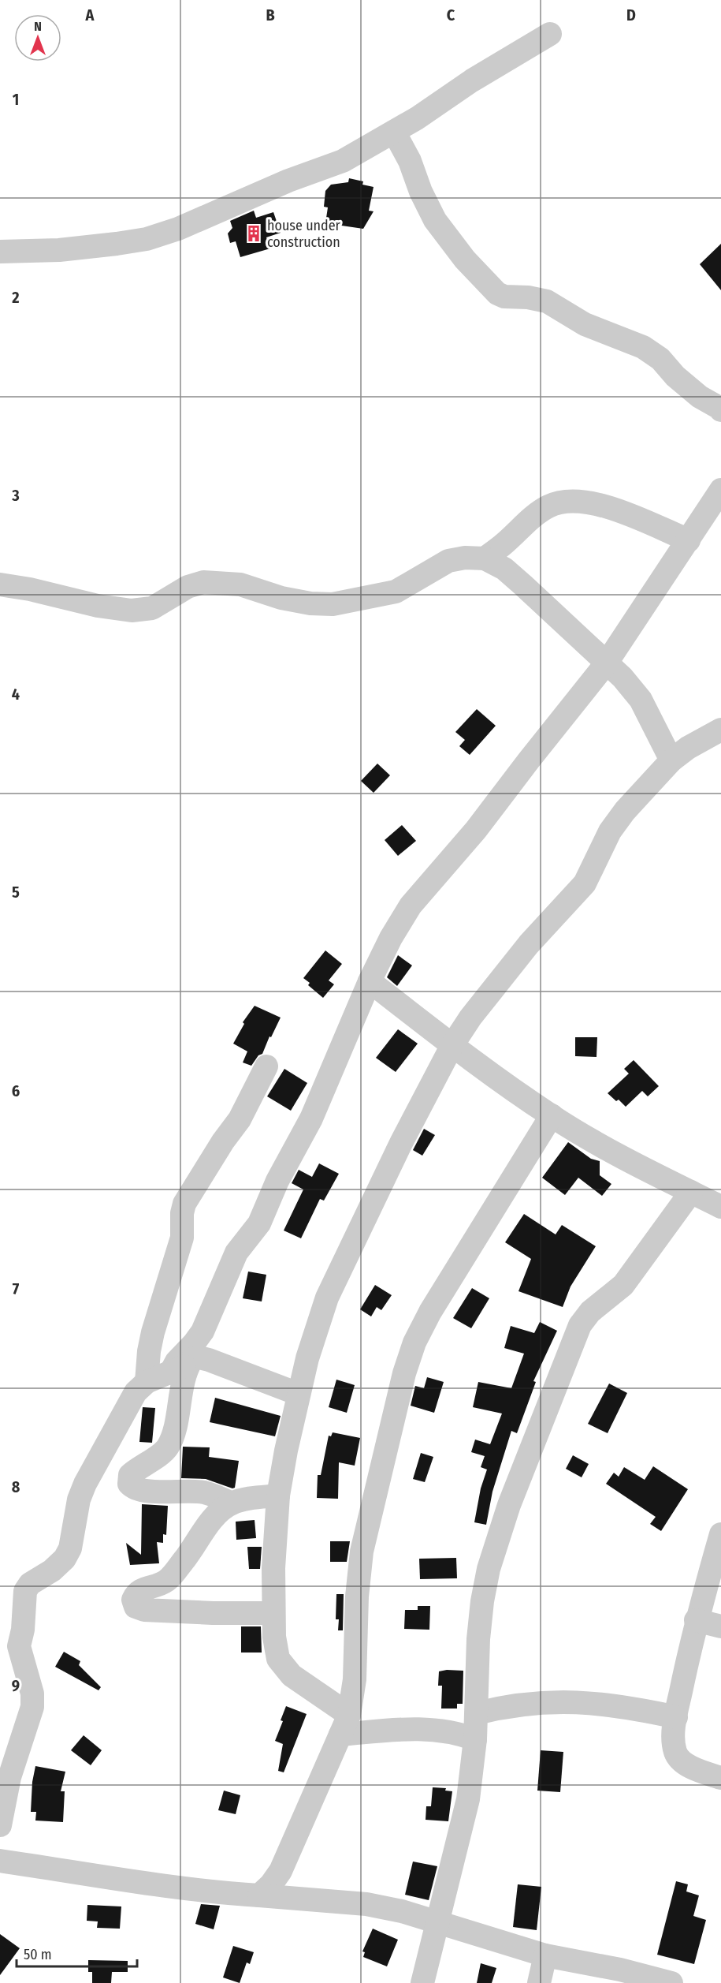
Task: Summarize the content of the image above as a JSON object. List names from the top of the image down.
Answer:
{
  "places": {
    "building": ["house under construction"]
  },
  "scale_bar": "50 m",
  "north": "top",
  "grid": {
    "columns": [
      "A",
      "B",
      "C",
      "D"
    ],
    "rows": [
      "1",
      "2",
      "3",
      "4",
      "5",
      "6",
      "7",
      "8",
      "9"
    ]
  }
}
